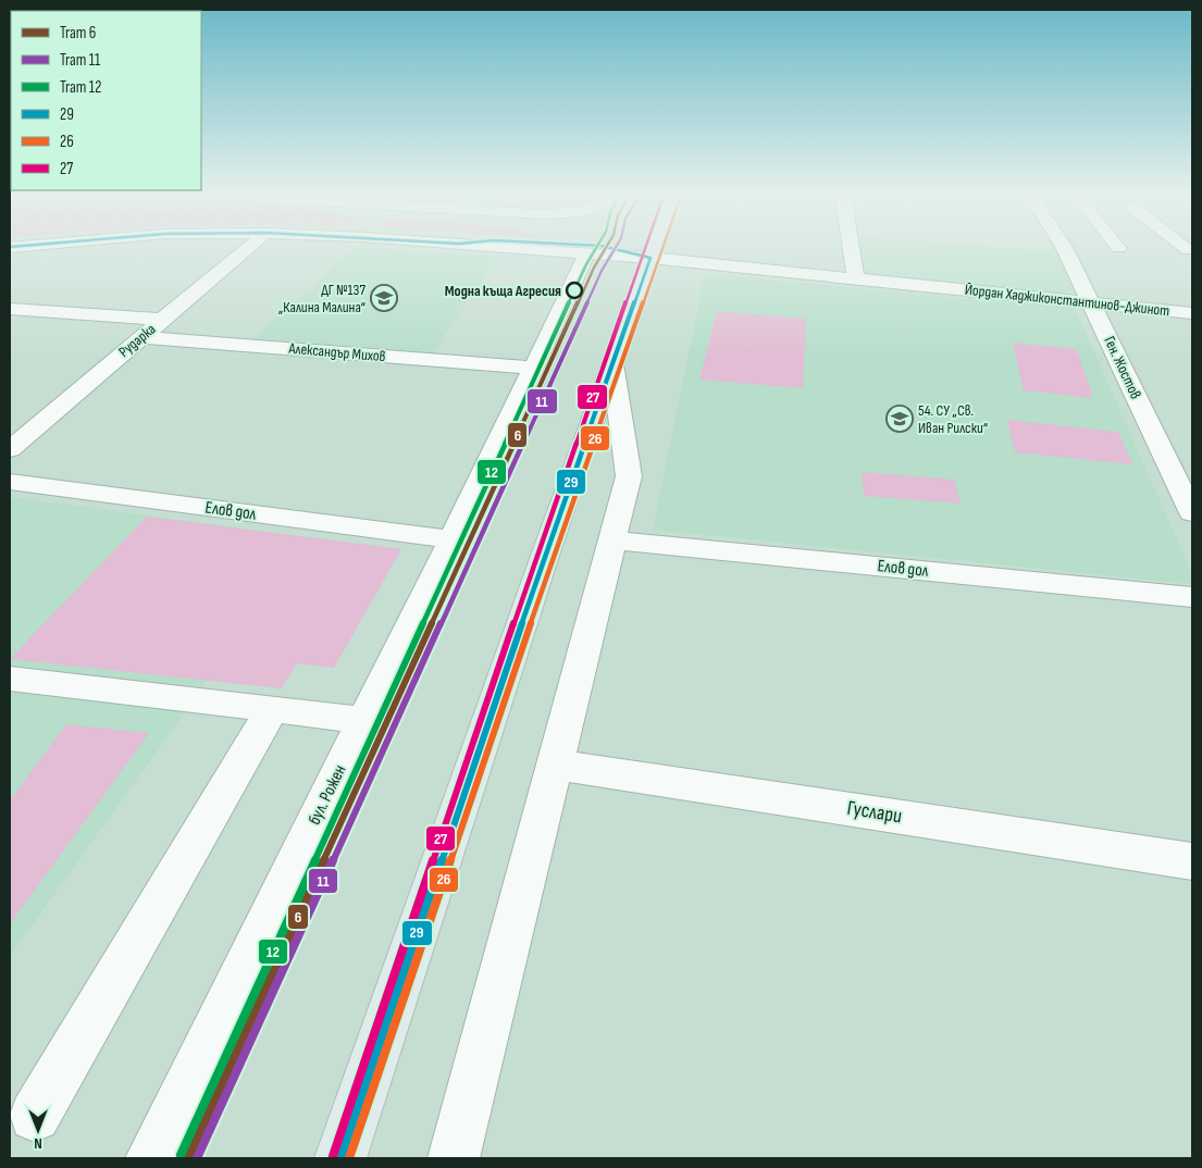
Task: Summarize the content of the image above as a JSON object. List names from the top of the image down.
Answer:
{
  "streets": {
    "street": [
      "Йордан Хаджиконстантинов-Джинот",
      "Рударка",
      "Александър Михов",
      "Ген. Жостов",
      "Елов дол",
      "бул. Рожен",
      "Гуслари"
    ]
  },
  "crossings": [
    ["Йордан Хаджиконстантинов-Джинот", "Ген. Жостов"],
    ["Рударка", "Александър Михов"],
    ["Александър Михов", "бул. Рожен"],
    ["Елов дол", "бул. Рожен"]
  ],
  "places": {
    "other": ["Модна къща Агресия"],
    "school or university": ["ДГ №137 „Калина Малина“", "54. СУ „Св. Иван Рилски“"]
  },
  "lines": [
    "tram line 6",
    "tram line 11",
    "tram line 12",
    "transit line 29",
    "transit line 26",
    "transit line 27"
  ],
  "legend": [
    "Tram 6",
    "Tram 11",
    "Tram 12",
    "29",
    "26",
    "27"
  ],
  "north": "bottom"
}
